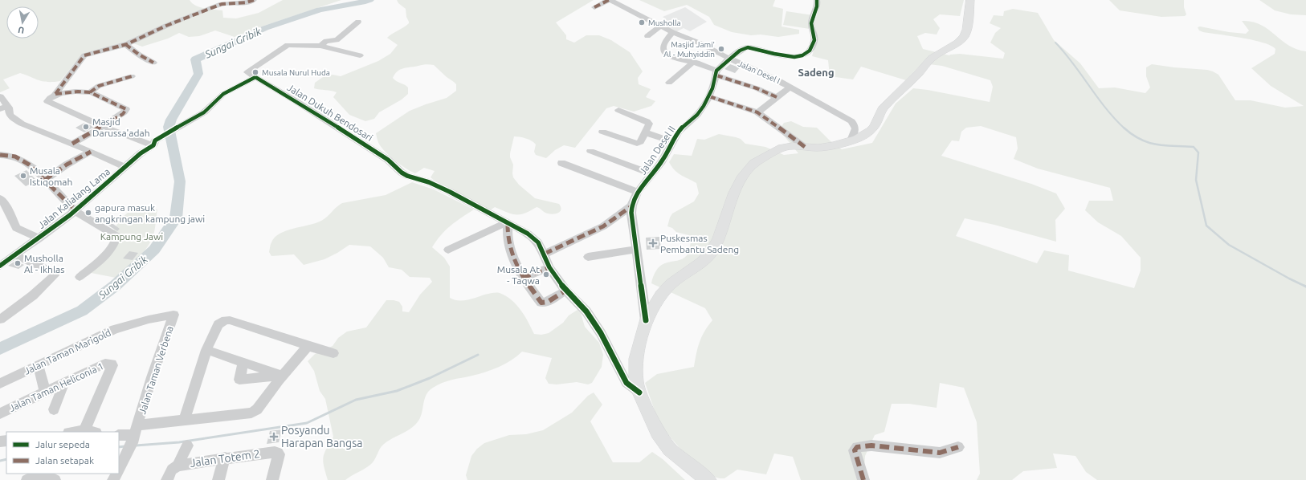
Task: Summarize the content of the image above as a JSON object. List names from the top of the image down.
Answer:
{
  "streets": {
    "street": [
      "Jalan Desel I",
      "Jalan Dukuh Bendosari",
      "Jalan Desel II",
      "Jalan Kalialang Lama",
      "Jalan Taman Marigold",
      "Jalan Taman Verbena",
      "Jalan Taman Heliconia 1",
      "Jalan Totem 2"
    ]
  },
  "crossings": [
    ["Jalan Desel I", "Jalan Desel II"],
    ["Jalan Dukuh Bendosari", "Jalan Kalialang Lama"],
    ["Jalan Taman Marigold", "Jalan Taman Verbena"]
  ],
  "districts": ["Sadeng"],
  "water": ["Sungai Gribik"],
  "parks": ["Kampung Jawi"],
  "places": {
    "other": [
      "Musholla",
      "Masjid Jami' Al - Muhyiddin",
      "Musala Nurul Huda",
      "Masjid Darussa'adah",
      "Musala Istiqomah",
      "gapura masuk angkringan kampung jawi",
      "Musholla Al - Ikhlas",
      "Musala At - Taqwa"
    ],
    "health": ["Puskesmas Pembantu Sadeng", "Posyandu Harapan Bangsa"]
  },
  "legend": ["Jalur sepeda", "Jalan setapak"],
  "north": "bottom"
}
